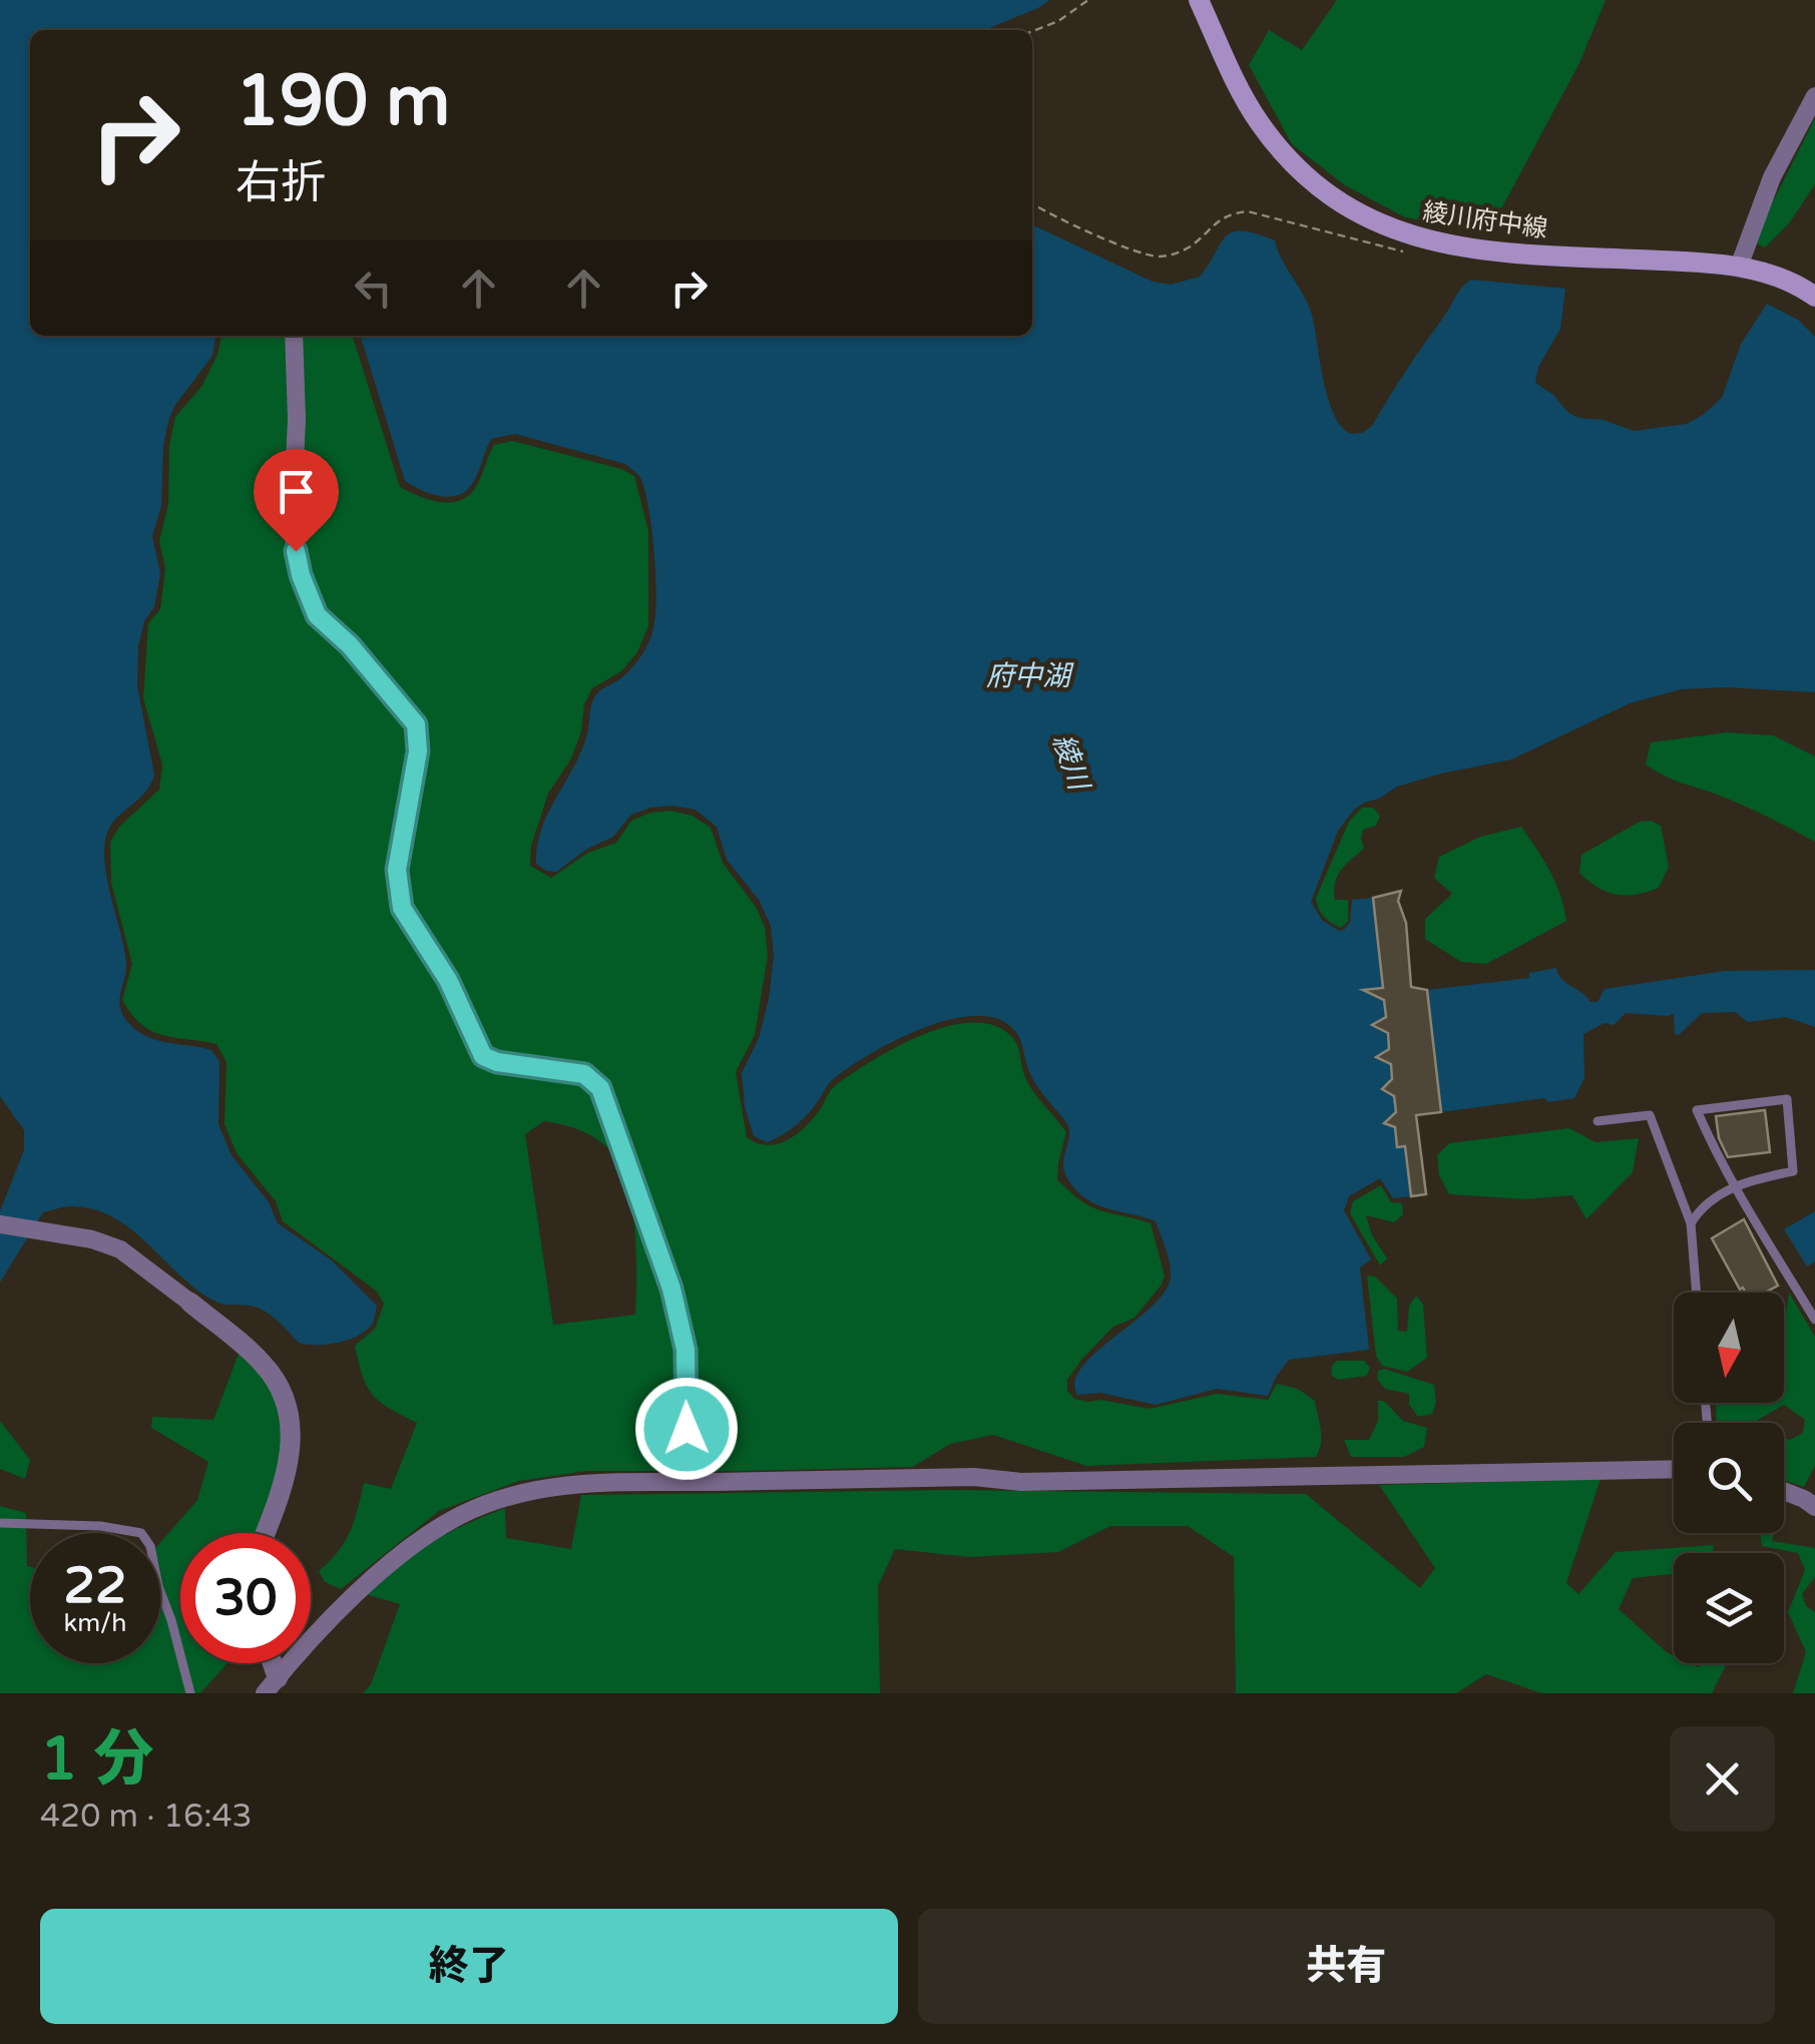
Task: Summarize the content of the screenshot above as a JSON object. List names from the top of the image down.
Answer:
{
  "streets": {
    "main road": ["綾川府中線"]
  },
  "water": ["府中湖", "綾川"],
  "north": "bottom",
  "page": {
    "turn": ["190 m", "右折"],
    "speed": "22 km/h",
    "limit": "30",
    "heading": ["1 分", "420 m · 16:43"],
    "buttons": ["終了", "共有"]
  }
}
